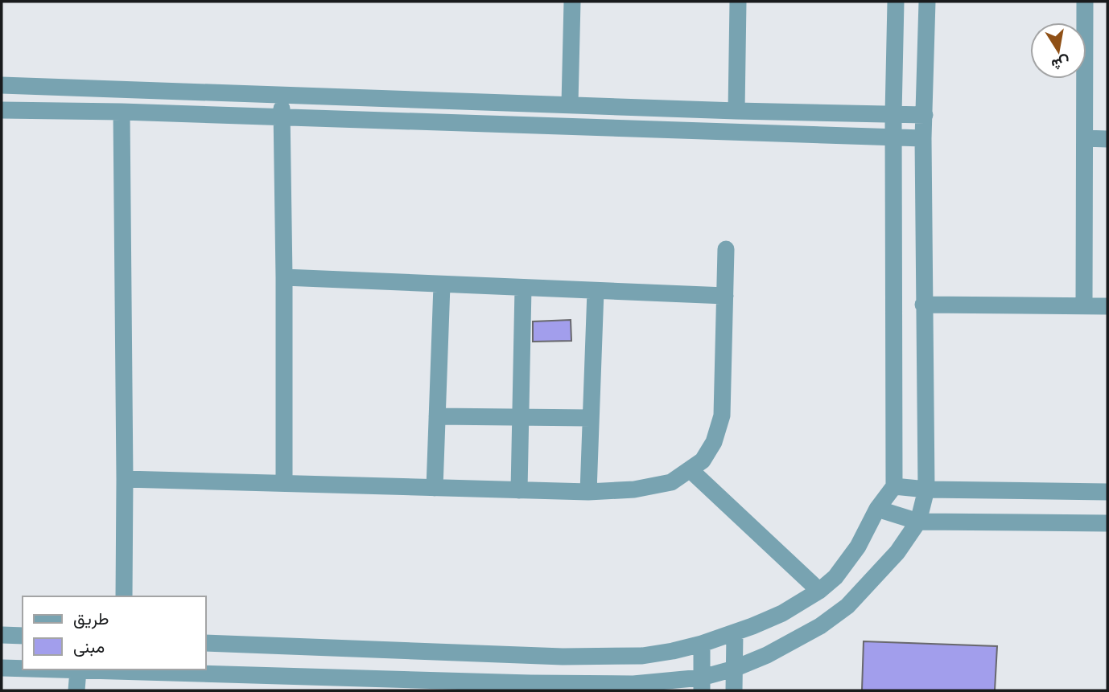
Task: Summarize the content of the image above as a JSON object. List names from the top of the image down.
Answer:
{
  "legend": ["طريق", "مبنى"],
  "north": "bottom"
}
